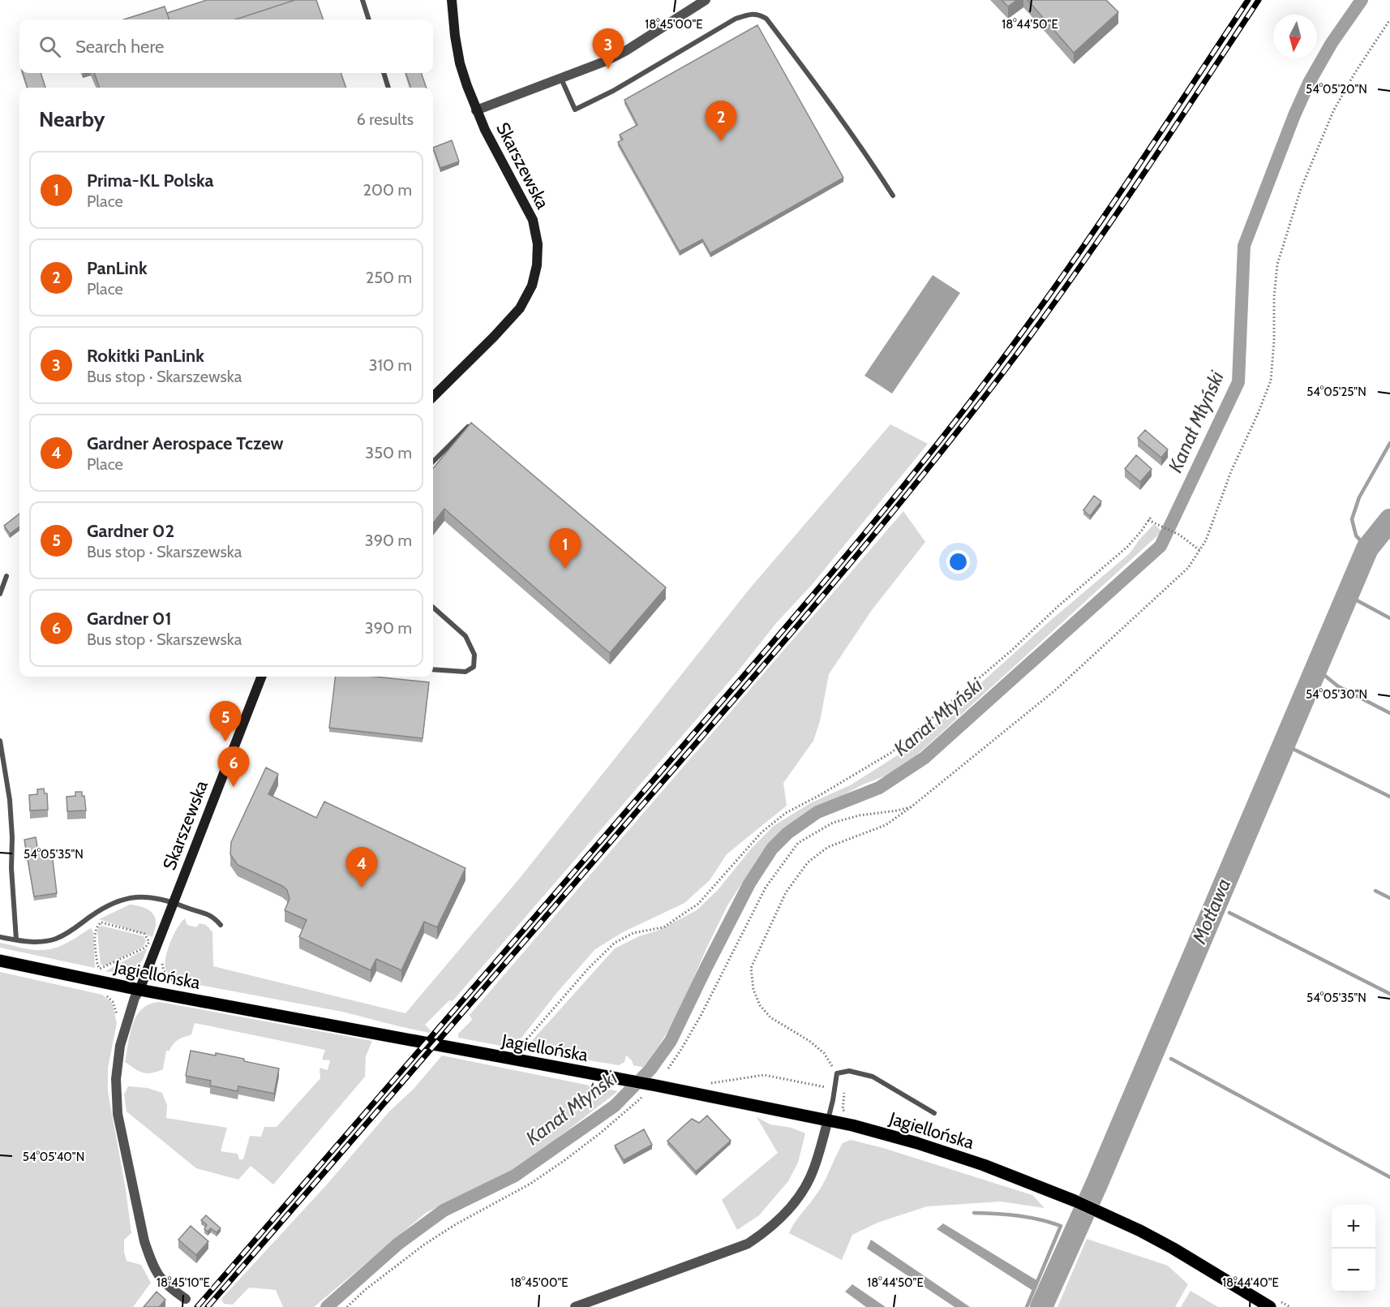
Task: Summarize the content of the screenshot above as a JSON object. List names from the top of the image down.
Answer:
{
  "streets": {
    "main road": ["Jagiellońska"],
    "street": ["Skarszewska"]
  },
  "crossings": [
    ["Skarszewska", "Jagiellońska"]
  ],
  "water": ["Kanał Młyński", "Motława"],
  "north": "bottom",
  "page": {
    "search": "Search here",
    "pins": [
      "3",
      "2",
      "1",
      "5",
      "6",
      "4"
    ],
    "heading": ["Nearby", "6 results"],
    "list": [
      {
        "mark": "1",
        "name": "Prima-KL Polska",
        "note": "Place",
        "value": "200 m"
      },
      {
        "mark": "2",
        "name": "PanLink",
        "note": "Place",
        "value": "250 m"
      },
      {
        "mark": "3",
        "name": "Rokitki PanLink",
        "note": "Bus stop · Skarszewska",
        "value": "310 m"
      },
      {
        "mark": "4",
        "name": "Gardner Aerospace Tczew",
        "note": "Place",
        "value": "350 m"
      },
      {
        "mark": "5",
        "name": "Gardner 02",
        "note": "Bus stop · Skarszewska",
        "value": "390 m"
      },
      {
        "mark": "6",
        "name": "Gardner 01",
        "note": "Bus stop · Skarszewska",
        "value": "390 m"
      }
    ],
    "map_buttons": ["+", "−"]
  },
  "coordinates": [
    "18°45'00\"E",
    "18°44'50\"E",
    "54°05'20\"N",
    "54°05'25\"N",
    "54°05'30\"N",
    "54°05'35\"N",
    "54°05'40\"N",
    "18°45'10\"E",
    "18°44'40\"E"
  ]
}
